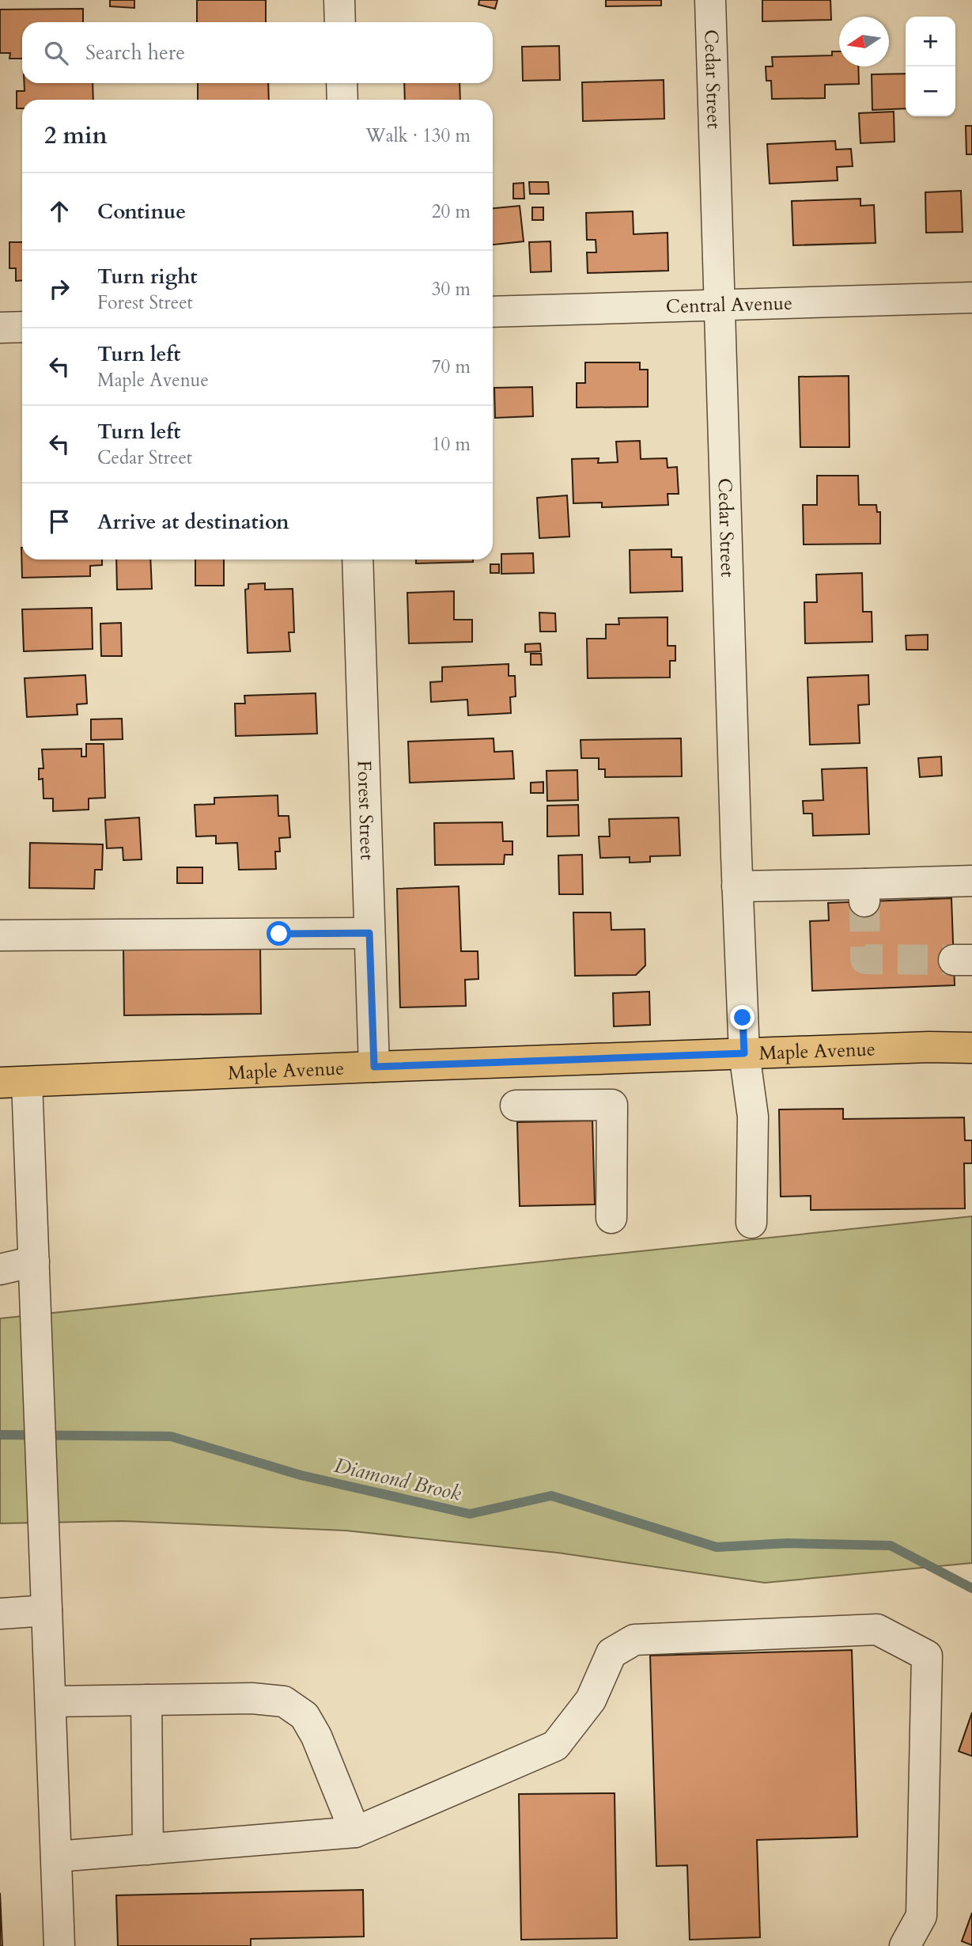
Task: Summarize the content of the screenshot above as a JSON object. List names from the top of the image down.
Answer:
{
  "streets": {
    "main road": ["Maple Avenue"],
    "street": ["Cedar Street", "Central Avenue", "Forest Street"]
  },
  "crossings": [
    ["Cedar Street", "Central Avenue"],
    ["Cedar Street", "Maple Avenue"],
    ["Forest Street", "Maple Avenue"]
  ],
  "water": ["Diamond Brook"],
  "north": "left",
  "page": {
    "map_buttons": ["+", "−"],
    "search": "Search here",
    "heading": ["2 min", "Walk · 130 m"],
    "list": [
      ["Continue", "20 m"],
      ["Turn right", "Forest Street", "30 m"],
      ["Turn left", "Maple Avenue", "70 m"],
      ["Turn left", "Cedar Street", "10 m"],
      "Arrive at destination"
    ]
  }
}
